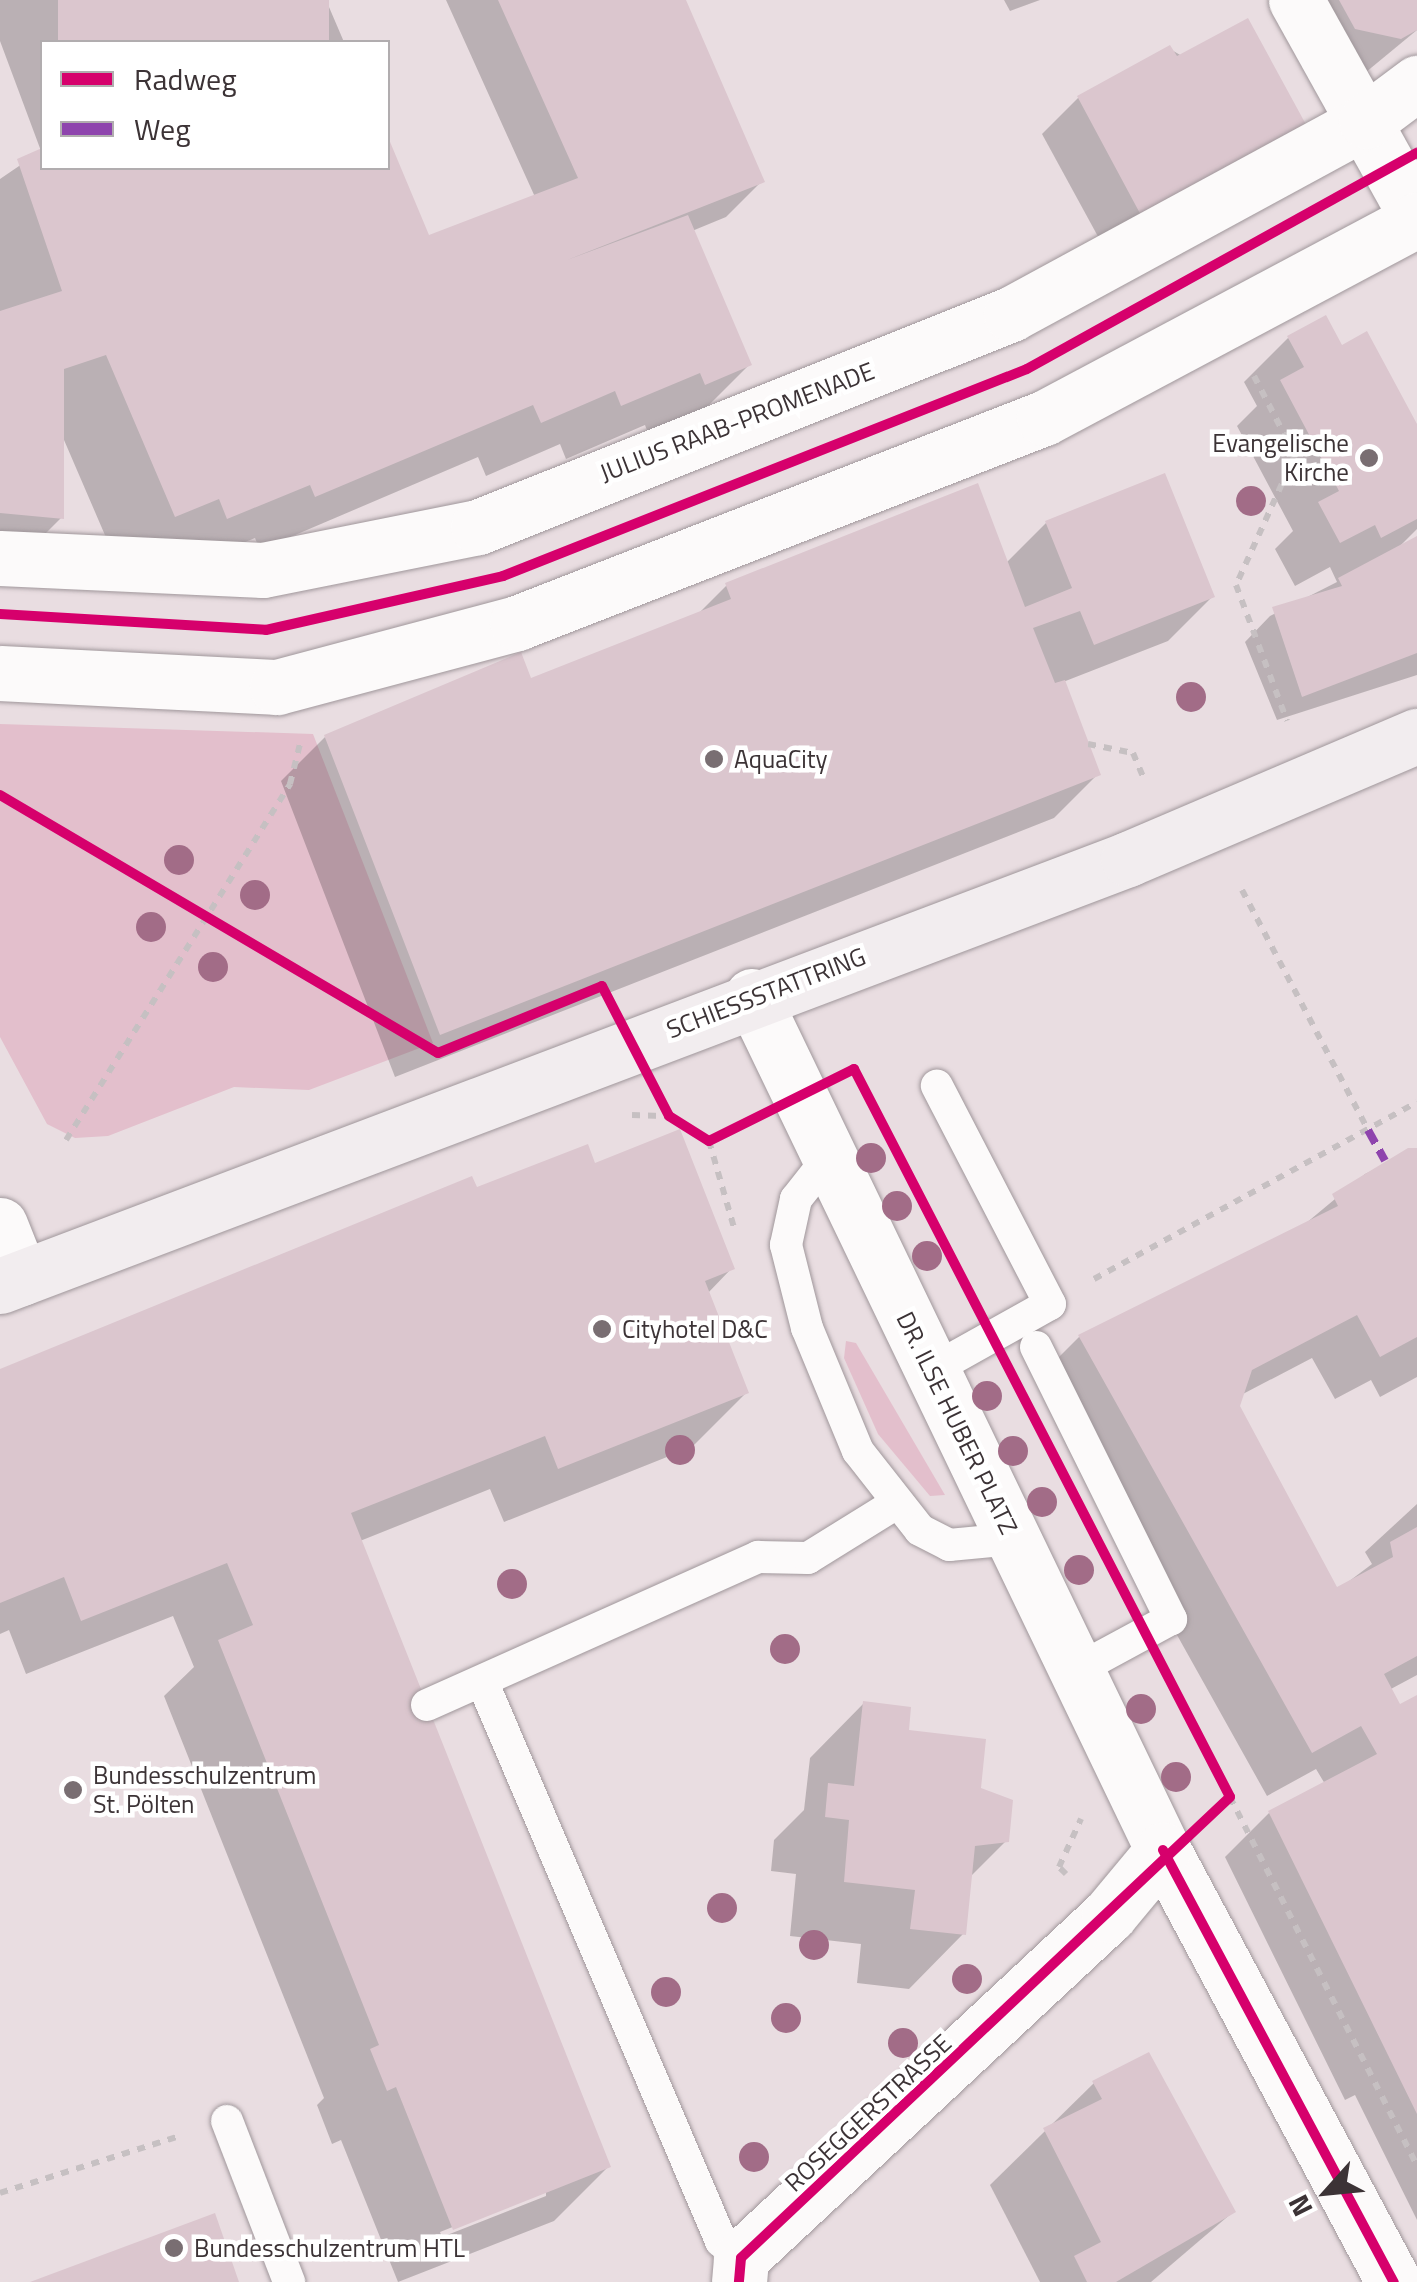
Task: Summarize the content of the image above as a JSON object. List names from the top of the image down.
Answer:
{
  "streets": {
    "main road": ["SCHIESSSTATTRING"],
    "street": ["JULIUS RAAB-PROMENADE", "DR. ILSE HUBER PLATZ", "ROSEGGERSTRASSE"]
  },
  "crossings": [
    ["SCHIESSSTATTRING", "DR. ILSE HUBER PLATZ"],
    ["DR. ILSE HUBER PLATZ", "ROSEGGERSTRASSE"]
  ],
  "places": [
    "Evangelische Kirche",
    "AquaCity",
    "Cityhotel D&C",
    "Bundesschulzentrum St. Pölten",
    "Bundesschulzentrum HTL"
  ],
  "legend": ["Radweg", "Weg"],
  "north": "bottom left"
}
